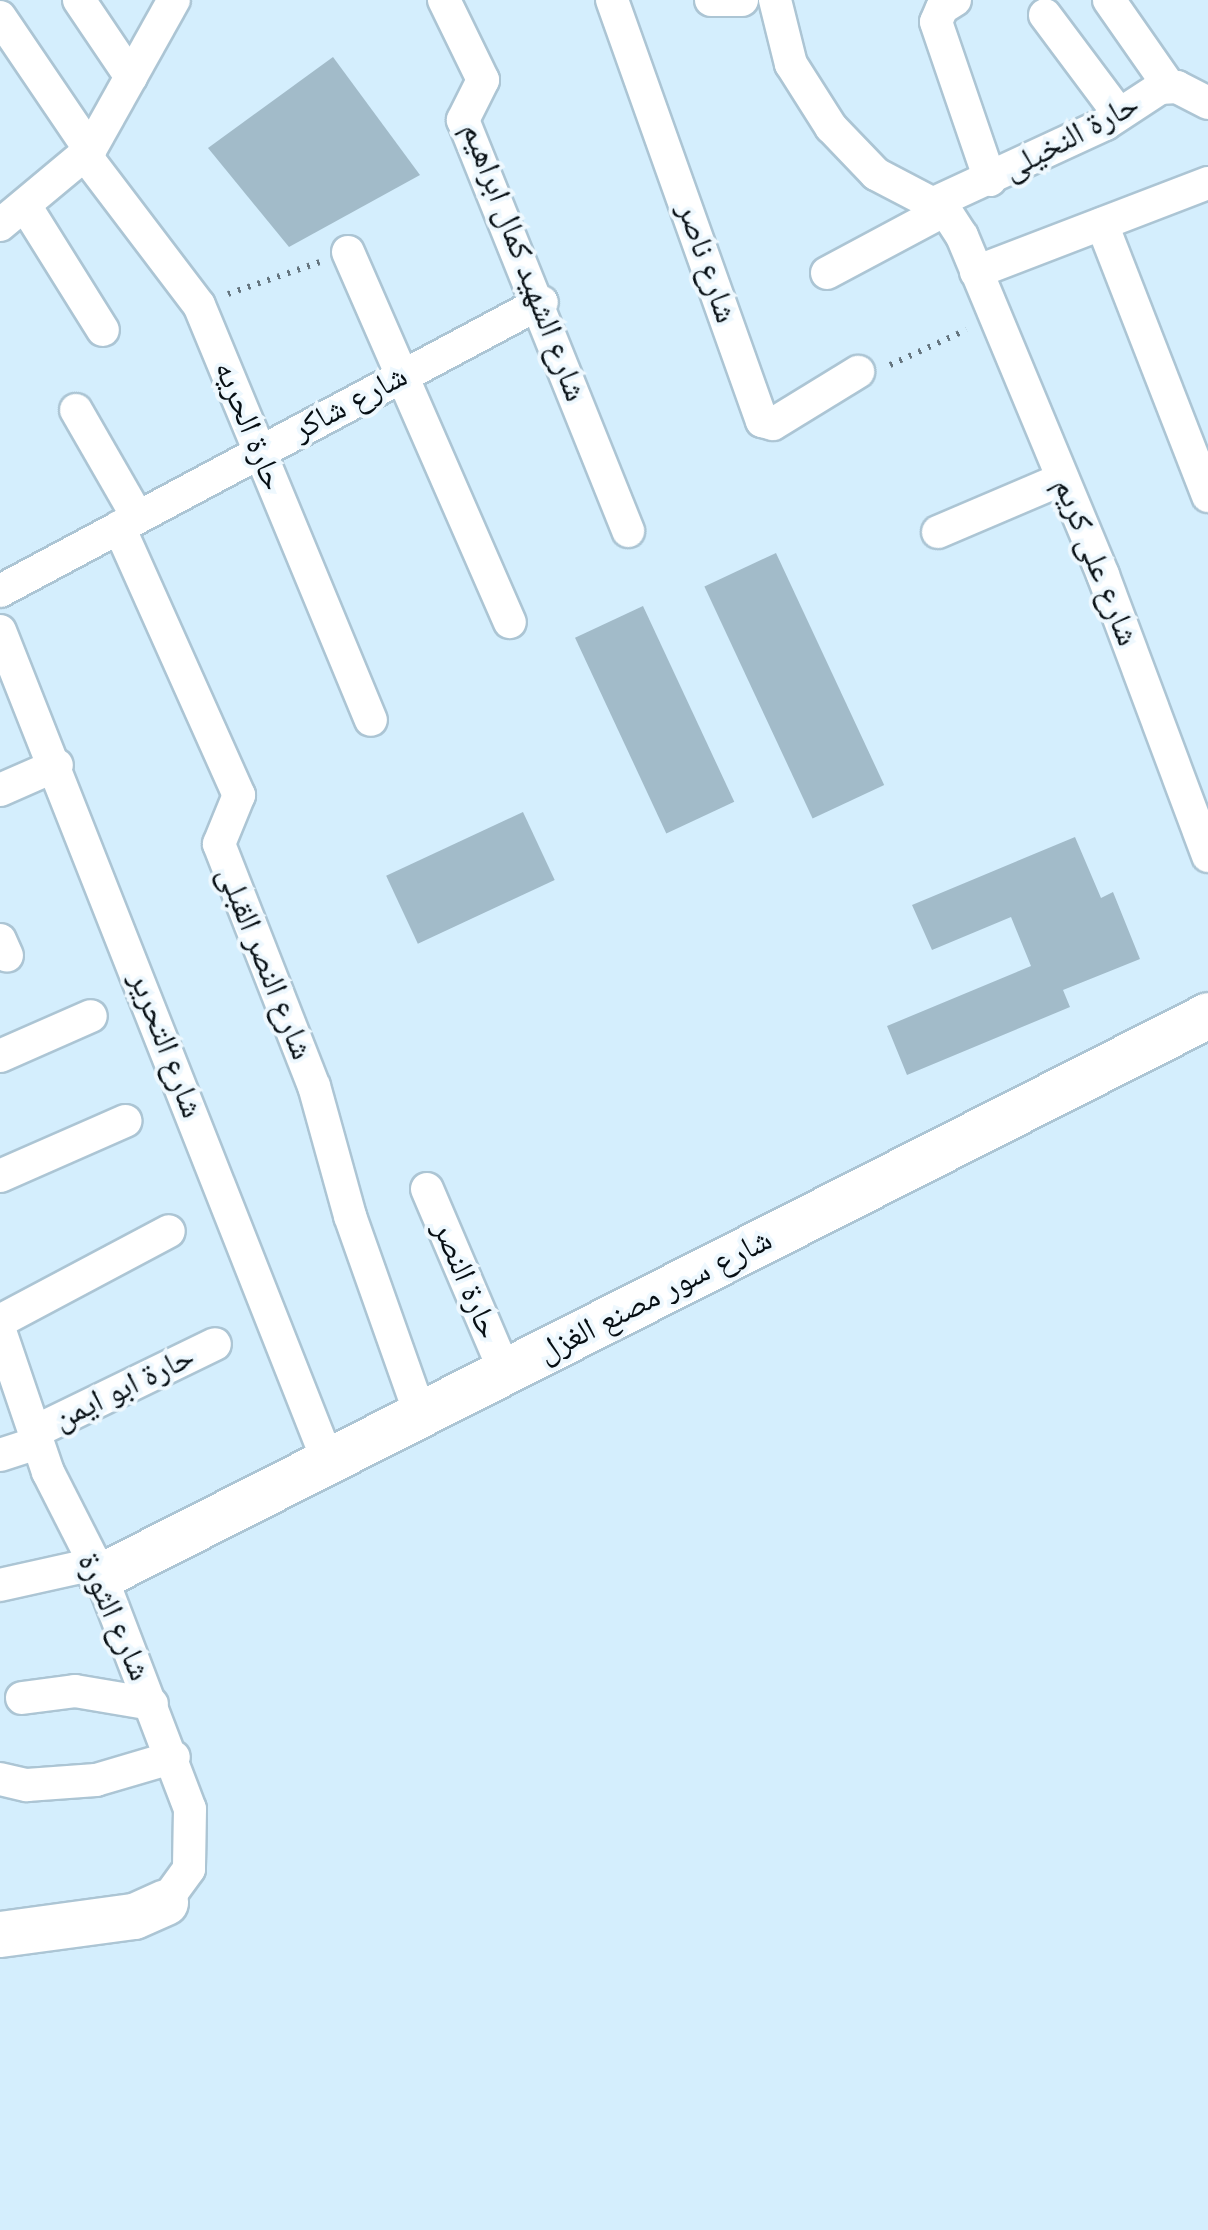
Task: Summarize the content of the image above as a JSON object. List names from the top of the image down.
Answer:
{
  "streets": {
    "street": [
      "حارة النخيلى",
      "شارع الشهيد كمال ابراهيم",
      "شارع ناصر",
      "شارع شاكر",
      "حارة الحريه",
      "شارع على كريم",
      "شارع النصر القبلى",
      "شارع التحرير",
      "حارة النصر",
      "شارع سور مصنع الغزل",
      "حارة ابو ايمن",
      "شارع الثورة"
    ]
  },
  "crossings": [
    ["حارة النخيلى", "شارع على كريم"],
    ["شارع الشهيد كمال ابراهيم", "شارع شاكر"],
    ["شارع شاكر", "حارة الحريه"],
    ["شارع شاكر", "شارع النصر القبلى"],
    ["شارع النصر القبلى", "شارع سور مصنع الغزل"],
    ["شارع التحرير", "شارع سور مصنع الغزل"],
    ["حارة النصر", "شارع سور مصنع الغزل"],
    ["شارع سور مصنع الغزل", "شارع الثورة"],
    ["حارة ابو ايمن", "شارع الثورة"]
  ]
}
